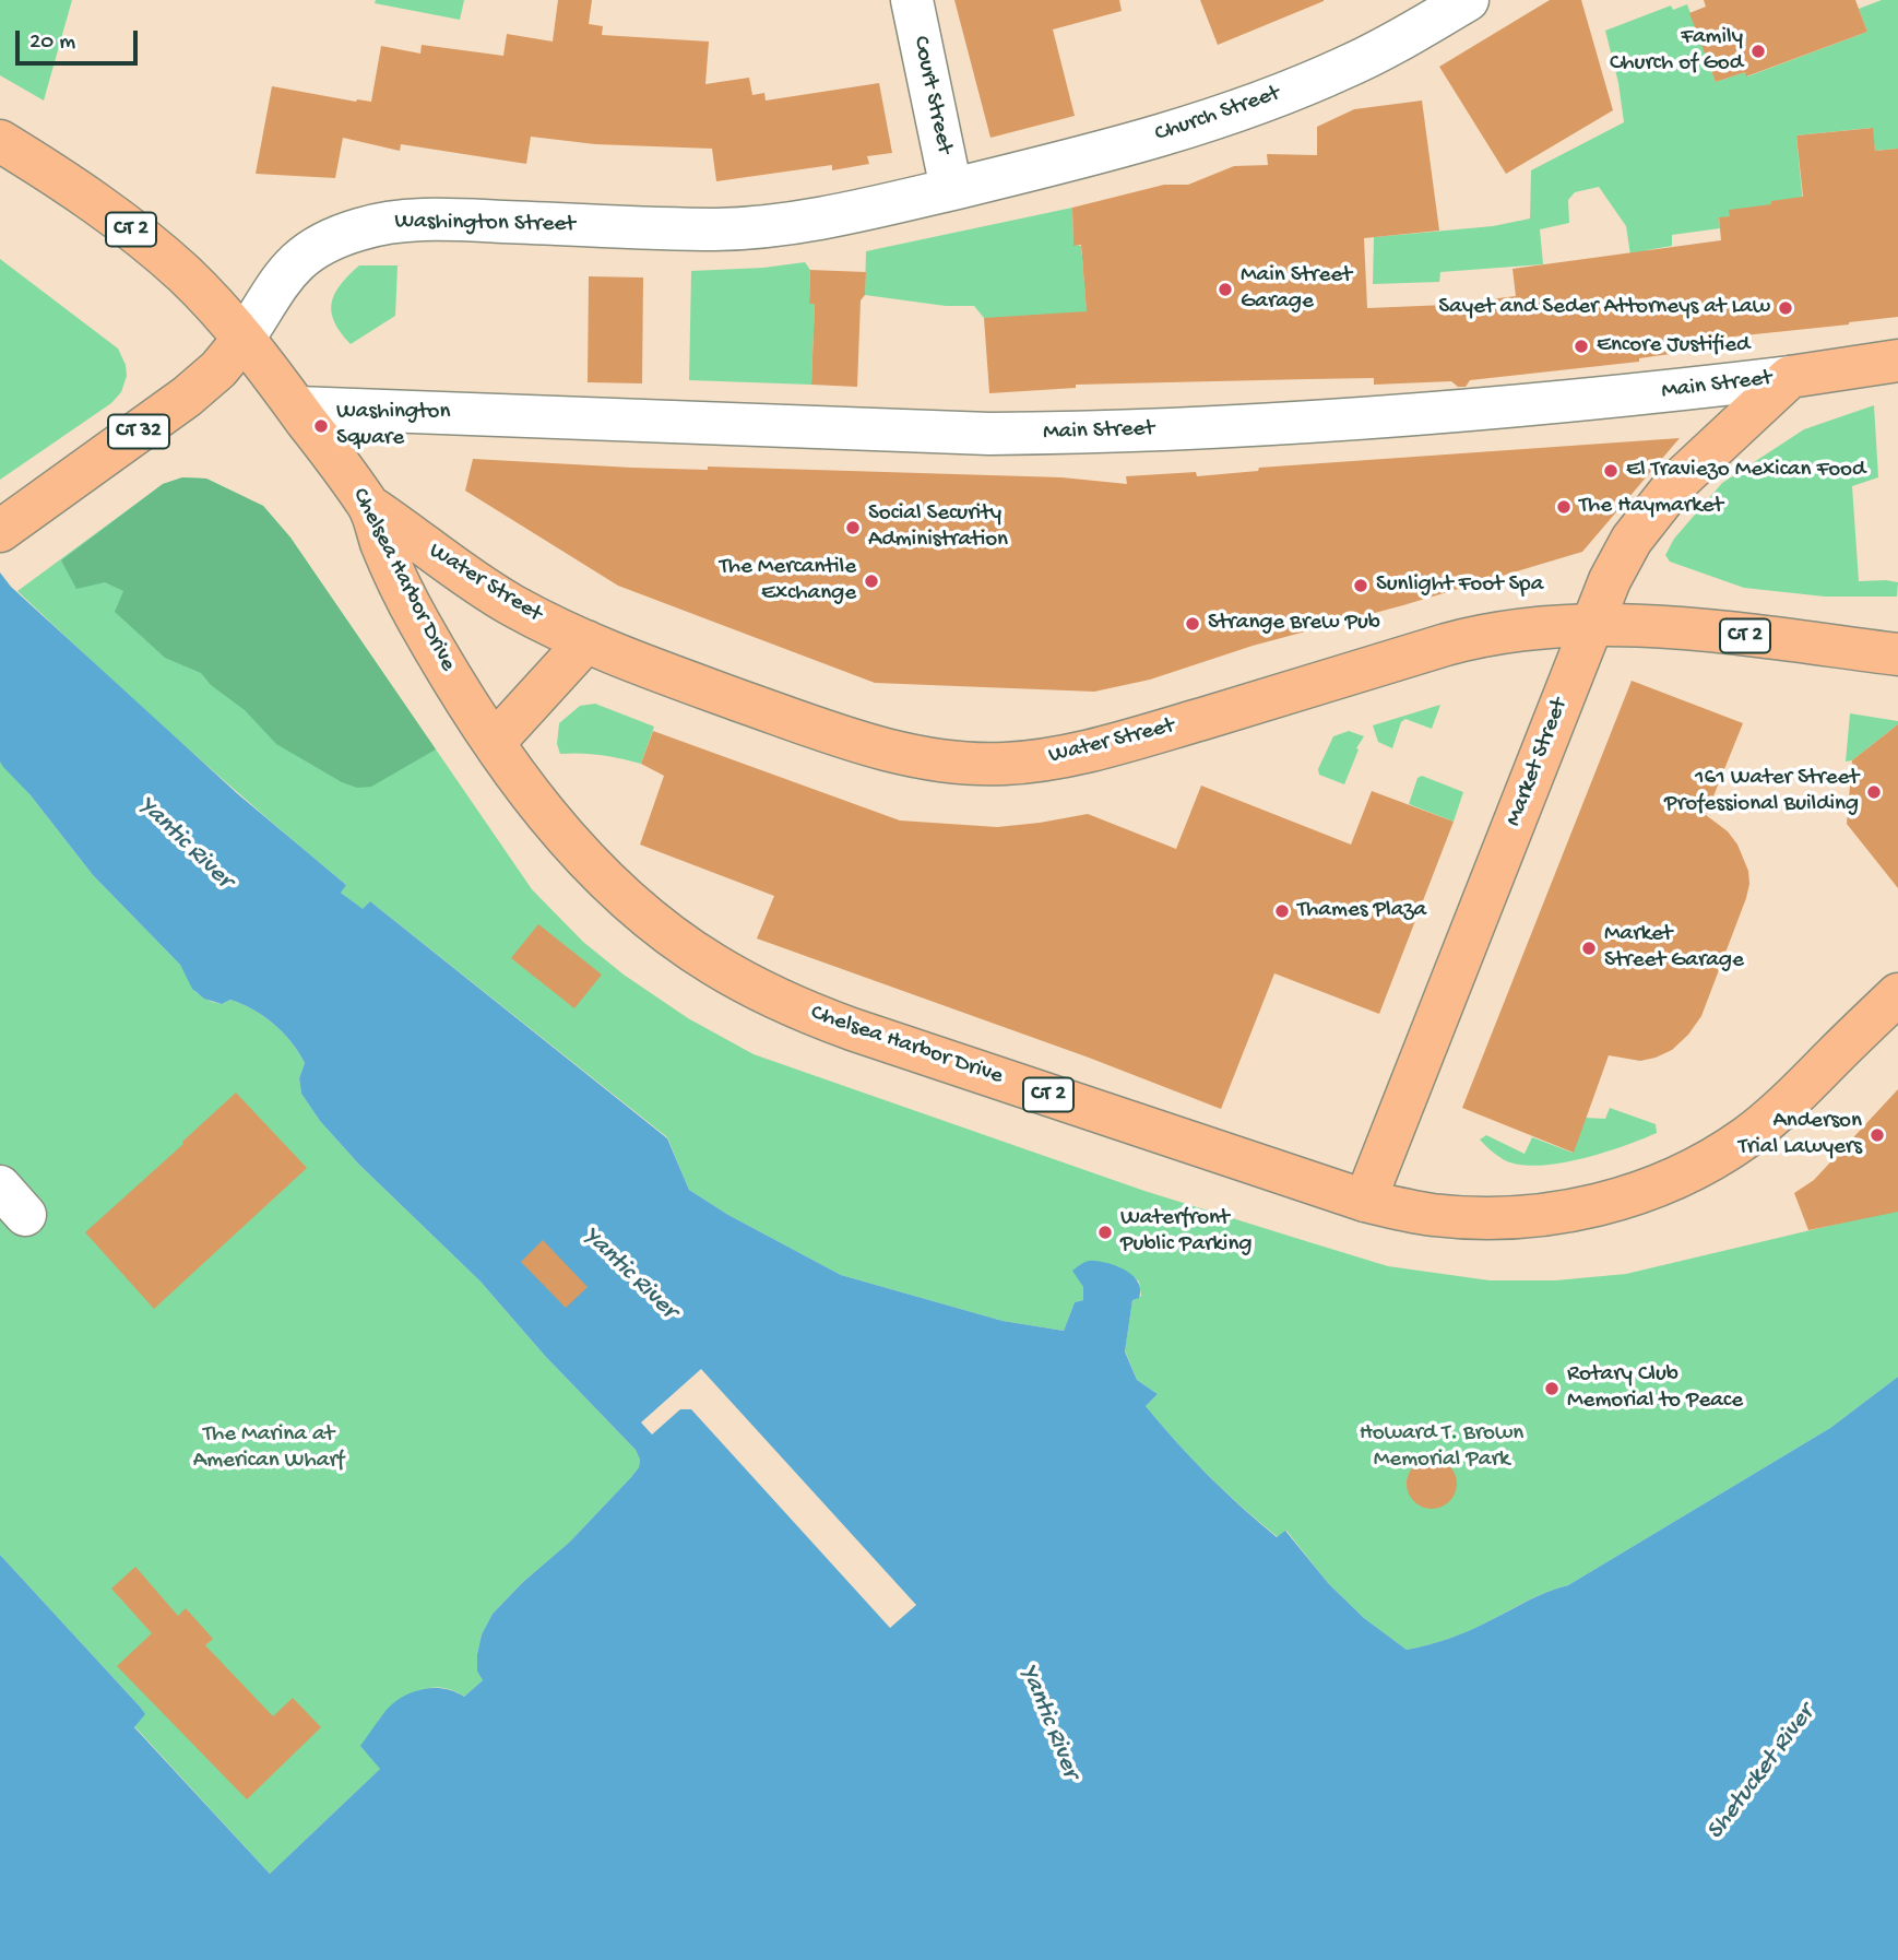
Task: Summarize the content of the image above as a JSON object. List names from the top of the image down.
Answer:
{
  "streets": {
    "main road": [
      "CT 2",
      "Main Street",
      "CT 32",
      "Chelsea Harbor Drive",
      "Water Street",
      "Market Street"
    ],
    "street": ["Court Street", "Church Street", "Washington Street"]
  },
  "crossings": [
    ["Court Street", "Church Street"],
    ["Court Street", "Washington Street"],
    ["Church Street", "Washington Street"],
    ["Washington Street", "CT 2"],
    ["Washington Street", "CT 32"],
    ["Washington Street", "Chelsea Harbor Drive"],
    ["CT 2", "CT 32"],
    ["CT 2", "Chelsea Harbor Drive"],
    ["Main Street", "Chelsea Harbor Drive"],
    ["Main Street", "Market Street"],
    ["CT 32", "Chelsea Harbor Drive"],
    ["Chelsea Harbor Drive", "Water Street"],
    ["Chelsea Harbor Drive", "Market Street"],
    ["Water Street", "Market Street"]
  ],
  "water": ["Yantic River", "Shetucket River"],
  "parks": ["Howard T. Brown Memorial Park", "The Marina at American Wharf"],
  "places": [
    "Family Church of God",
    "Main Street Garage",
    "Sayet and Seder Attorneys at Law",
    "Encore Justified",
    "Washington Square",
    "El Traviezo Mexican Food",
    "The Haymarket",
    "Social Security Administration",
    "The Mercantile Exchange",
    "Sunlight Foot Spa",
    "Strange Brew Pub",
    "161 Water Street Professional Building",
    "Thames Plaza",
    "Market Street Garage",
    "Anderson Trial Lawyers",
    "Waterfront Public Parking",
    "Rotary Club Memorial to Peace"
  ],
  "scale_bar": "20 m"
}
